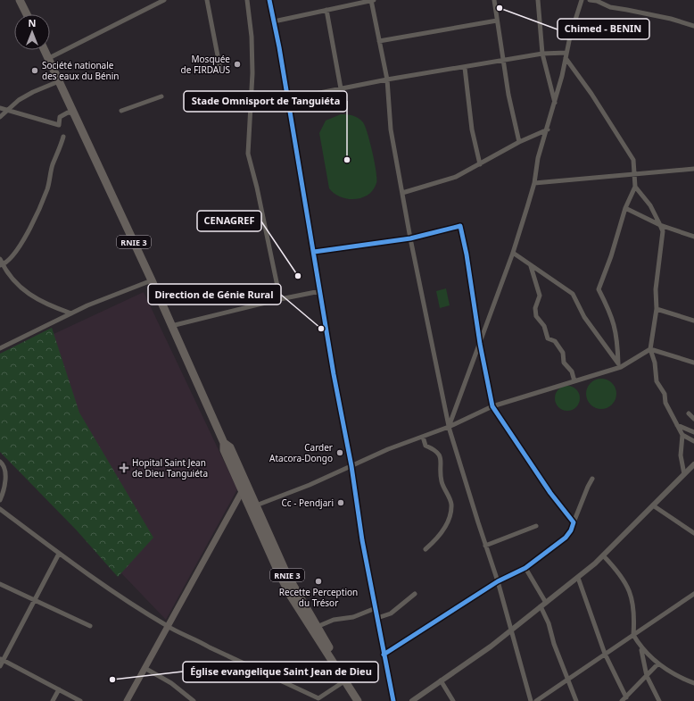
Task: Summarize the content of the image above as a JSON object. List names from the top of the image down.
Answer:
{
  "streets": {
    "highway": ["RNIE 3"]
  },
  "places": {
    "other": [
      "Chimed - BENIN",
      "Mosquée de FIRDAUS",
      "Société nationale des eaux du Bénin",
      "Stade Omnisport de Tanguiéta",
      "CENAGREF",
      "Direction de Génie Rural",
      "Carder Atacora-Dongo",
      "Cc - Pendjari",
      "Recette Perception du Trésor",
      "Église evangelique Saint Jean de Dieu"
    ],
    "health": ["Hopital Saint Jean de Dieu Tanguiéta"]
  },
  "north": "top"
}
